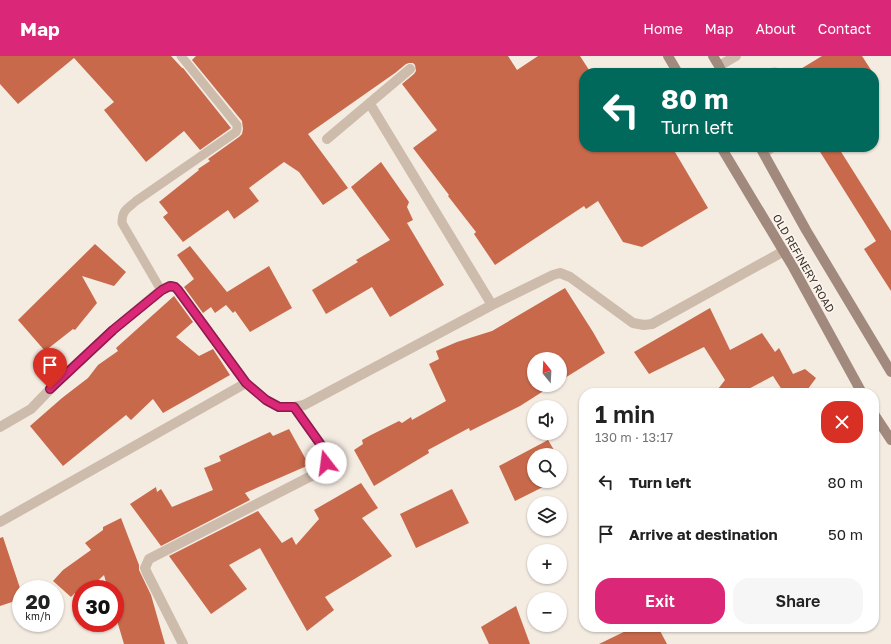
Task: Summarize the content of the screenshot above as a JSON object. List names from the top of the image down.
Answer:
{
  "streets": {
    "main road": ["OLD REFINERY ROAD"]
  },
  "north": "top",
  "page": {
    "header": "Map",
    "nav": [
      "Home",
      "Map",
      "About",
      "Contact"
    ],
    "turn": ["80 m", "Turn left"],
    "map_buttons": ["+", "−"],
    "heading": ["1 min", "130 m · 13:17"],
    "list": [
      {
        "name": "Turn left",
        "value": "80 m"
      },
      {
        "name": "Arrive at destination",
        "value": "50 m"
      }
    ],
    "buttons": ["Exit", "Share"],
    "speed": "20 km/h",
    "limit": "30"
  }
}
